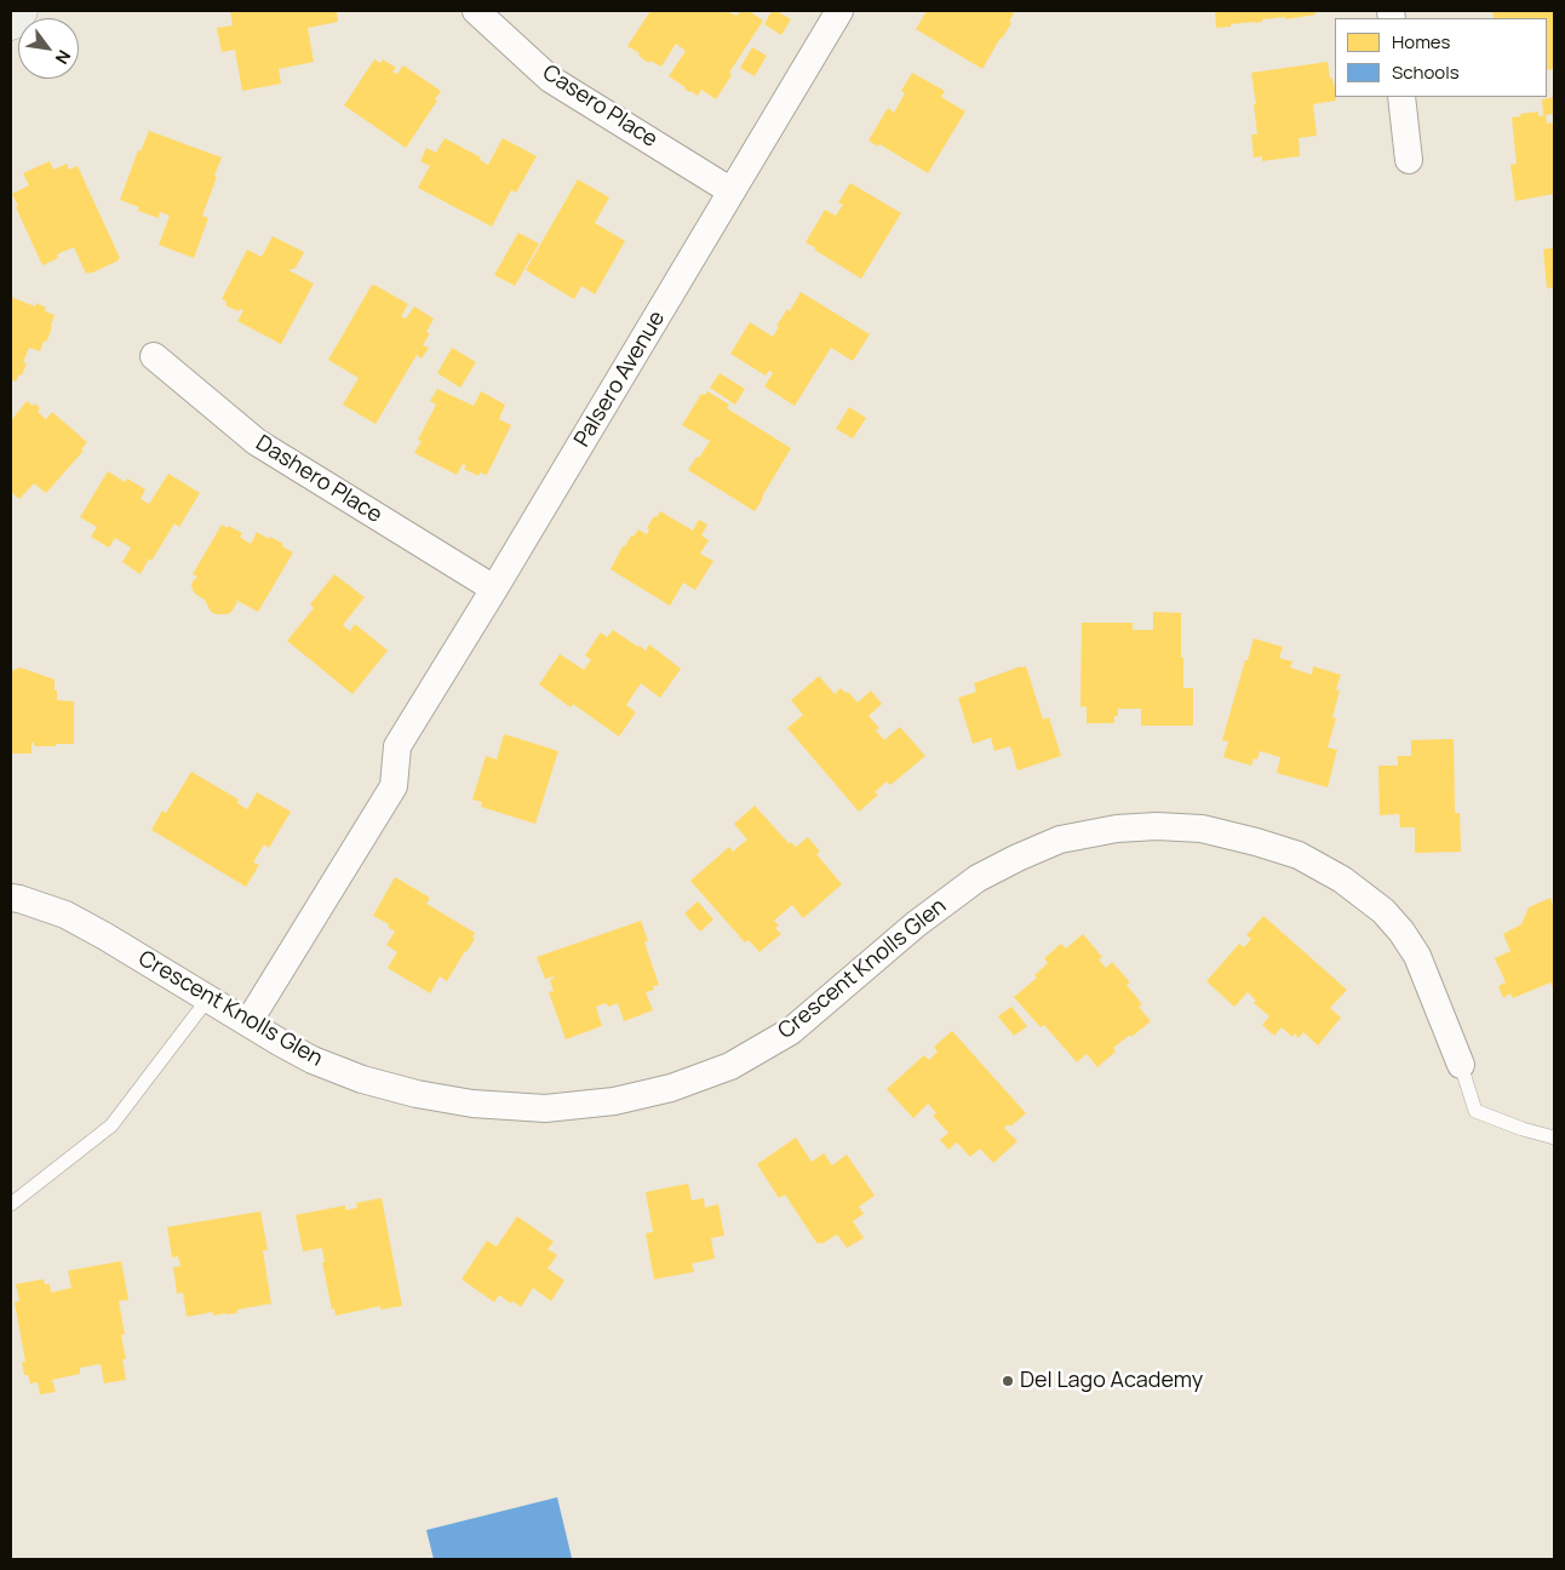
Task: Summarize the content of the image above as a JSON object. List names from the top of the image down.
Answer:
{
  "streets": {
    "street": [
      "Casero Place",
      "Palsero Avenue",
      "Dashero Place",
      "Crescent Knolls Glen"
    ]
  },
  "crossings": [
    ["Casero Place", "Palsero Avenue"],
    ["Palsero Avenue", "Dashero Place"],
    ["Palsero Avenue", "Crescent Knolls Glen"]
  ],
  "places": ["Del Lago Academy"],
  "legend": ["Homes", "Schools"],
  "north": "bottom right"
}
